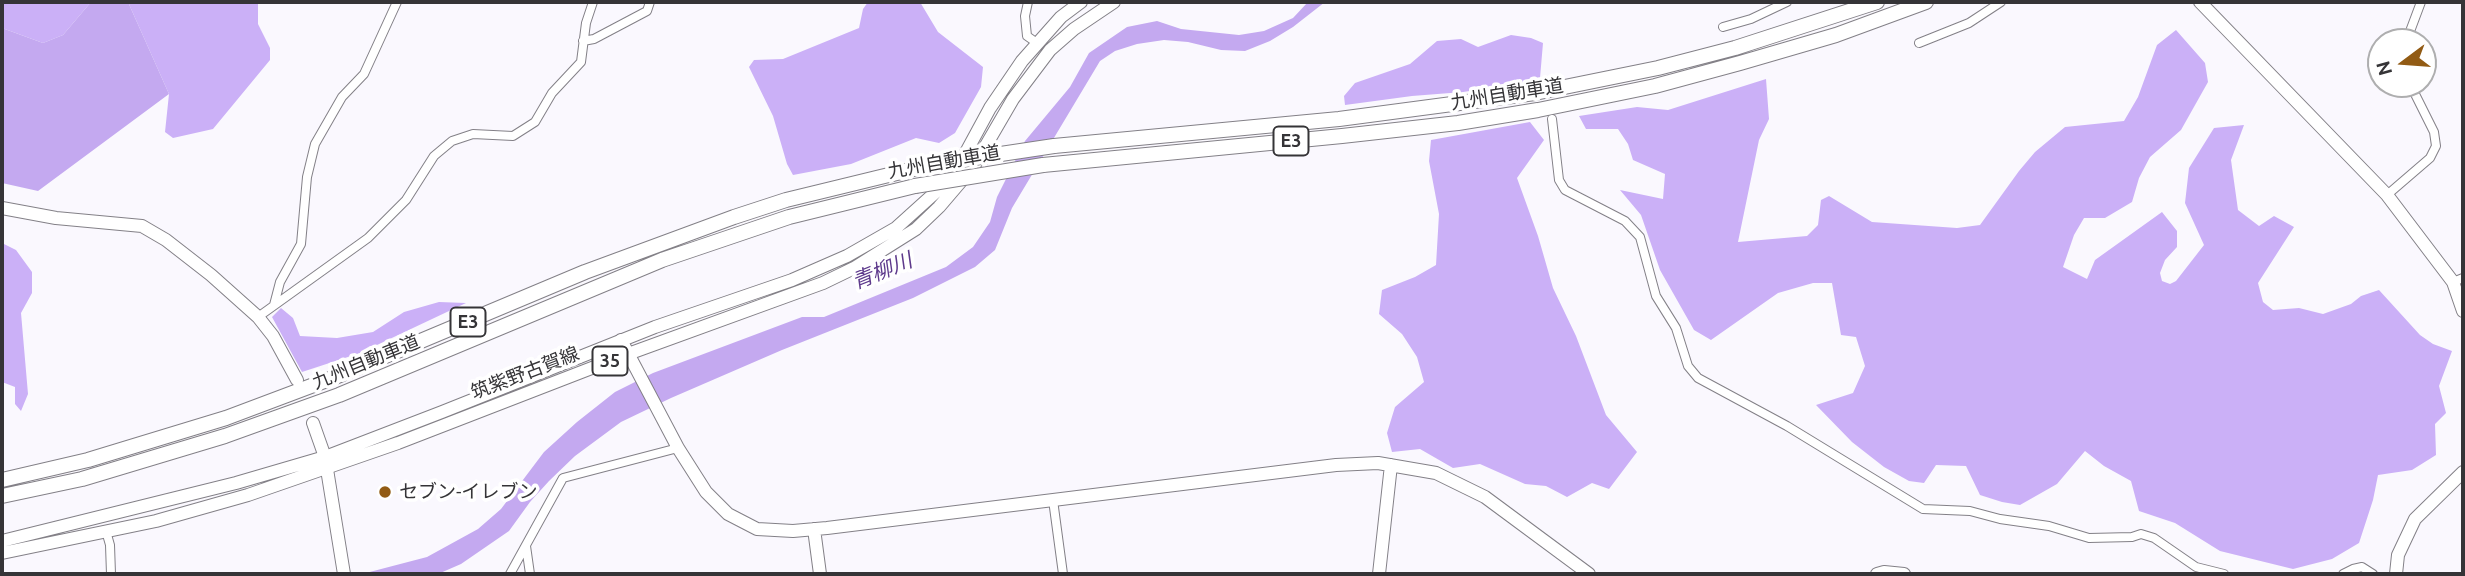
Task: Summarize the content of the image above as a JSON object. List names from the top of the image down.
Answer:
{
  "streets": {
    "highway": ["九州自動車道", "E3"],
    "main road": ["35", "筑紫野古賀線"]
  },
  "water": ["青柳川"],
  "places": ["セブン-イレブン"],
  "north": "left"
}
